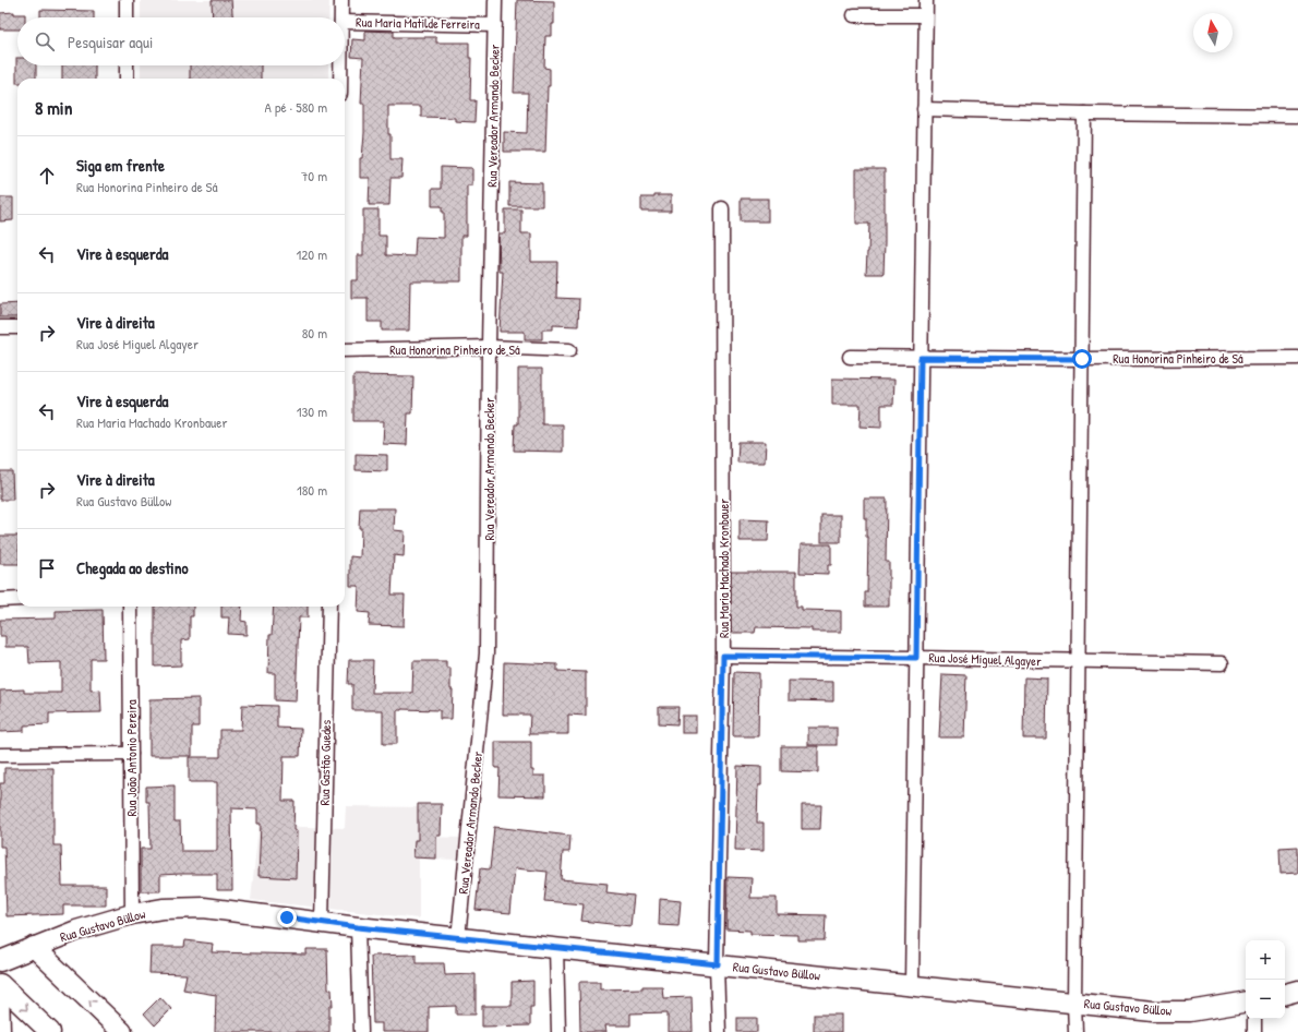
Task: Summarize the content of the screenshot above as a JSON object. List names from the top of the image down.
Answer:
{
  "streets": {
    "main road": ["Rua Gustavo Büllow"],
    "street": [
      "Rua Maria Matilde Ferreira",
      "Rua Vereador Armando Becker",
      "Rua Honorina Pinheiro de Sá",
      "Rua Maria Machado Kronbauer",
      "Rua José Miguel Algayer",
      "Rua João Antonio Pereira",
      "Rua Gastão Guedes"
    ]
  },
  "crossings": [
    ["Rua Maria Matilde Ferreira", "Rua Vereador Armando Becker"],
    ["Rua Vereador Armando Becker", "Rua Honorina Pinheiro de Sá"],
    ["Rua Vereador Armando Becker", "Rua Gustavo Büllow"],
    ["Rua Maria Machado Kronbauer", "Rua José Miguel Algayer"],
    ["Rua Maria Machado Kronbauer", "Rua Gustavo Büllow"],
    ["Rua João Antonio Pereira", "Rua Gustavo Büllow"],
    ["Rua Gastão Guedes", "Rua Gustavo Büllow"]
  ],
  "north": "top",
  "page": {
    "search": "Pesquisar aqui",
    "heading": ["8 min", "A pé · 580 m"],
    "list": [
      ["Siga em frente", "Rua Honorina Pinheiro de Sá", "70 m"],
      ["Vire à esquerda", "120 m"],
      ["Vire à direita", "Rua José Miguel Algayer", "80 m"],
      ["Vire à esquerda", "Rua Maria Machado Kronbauer", "130 m"],
      ["Vire à direita", "Rua Gustavo Büllow", "180 m"],
      "Chegada ao destino"
    ],
    "map_buttons": ["+", "−"]
  }
}
